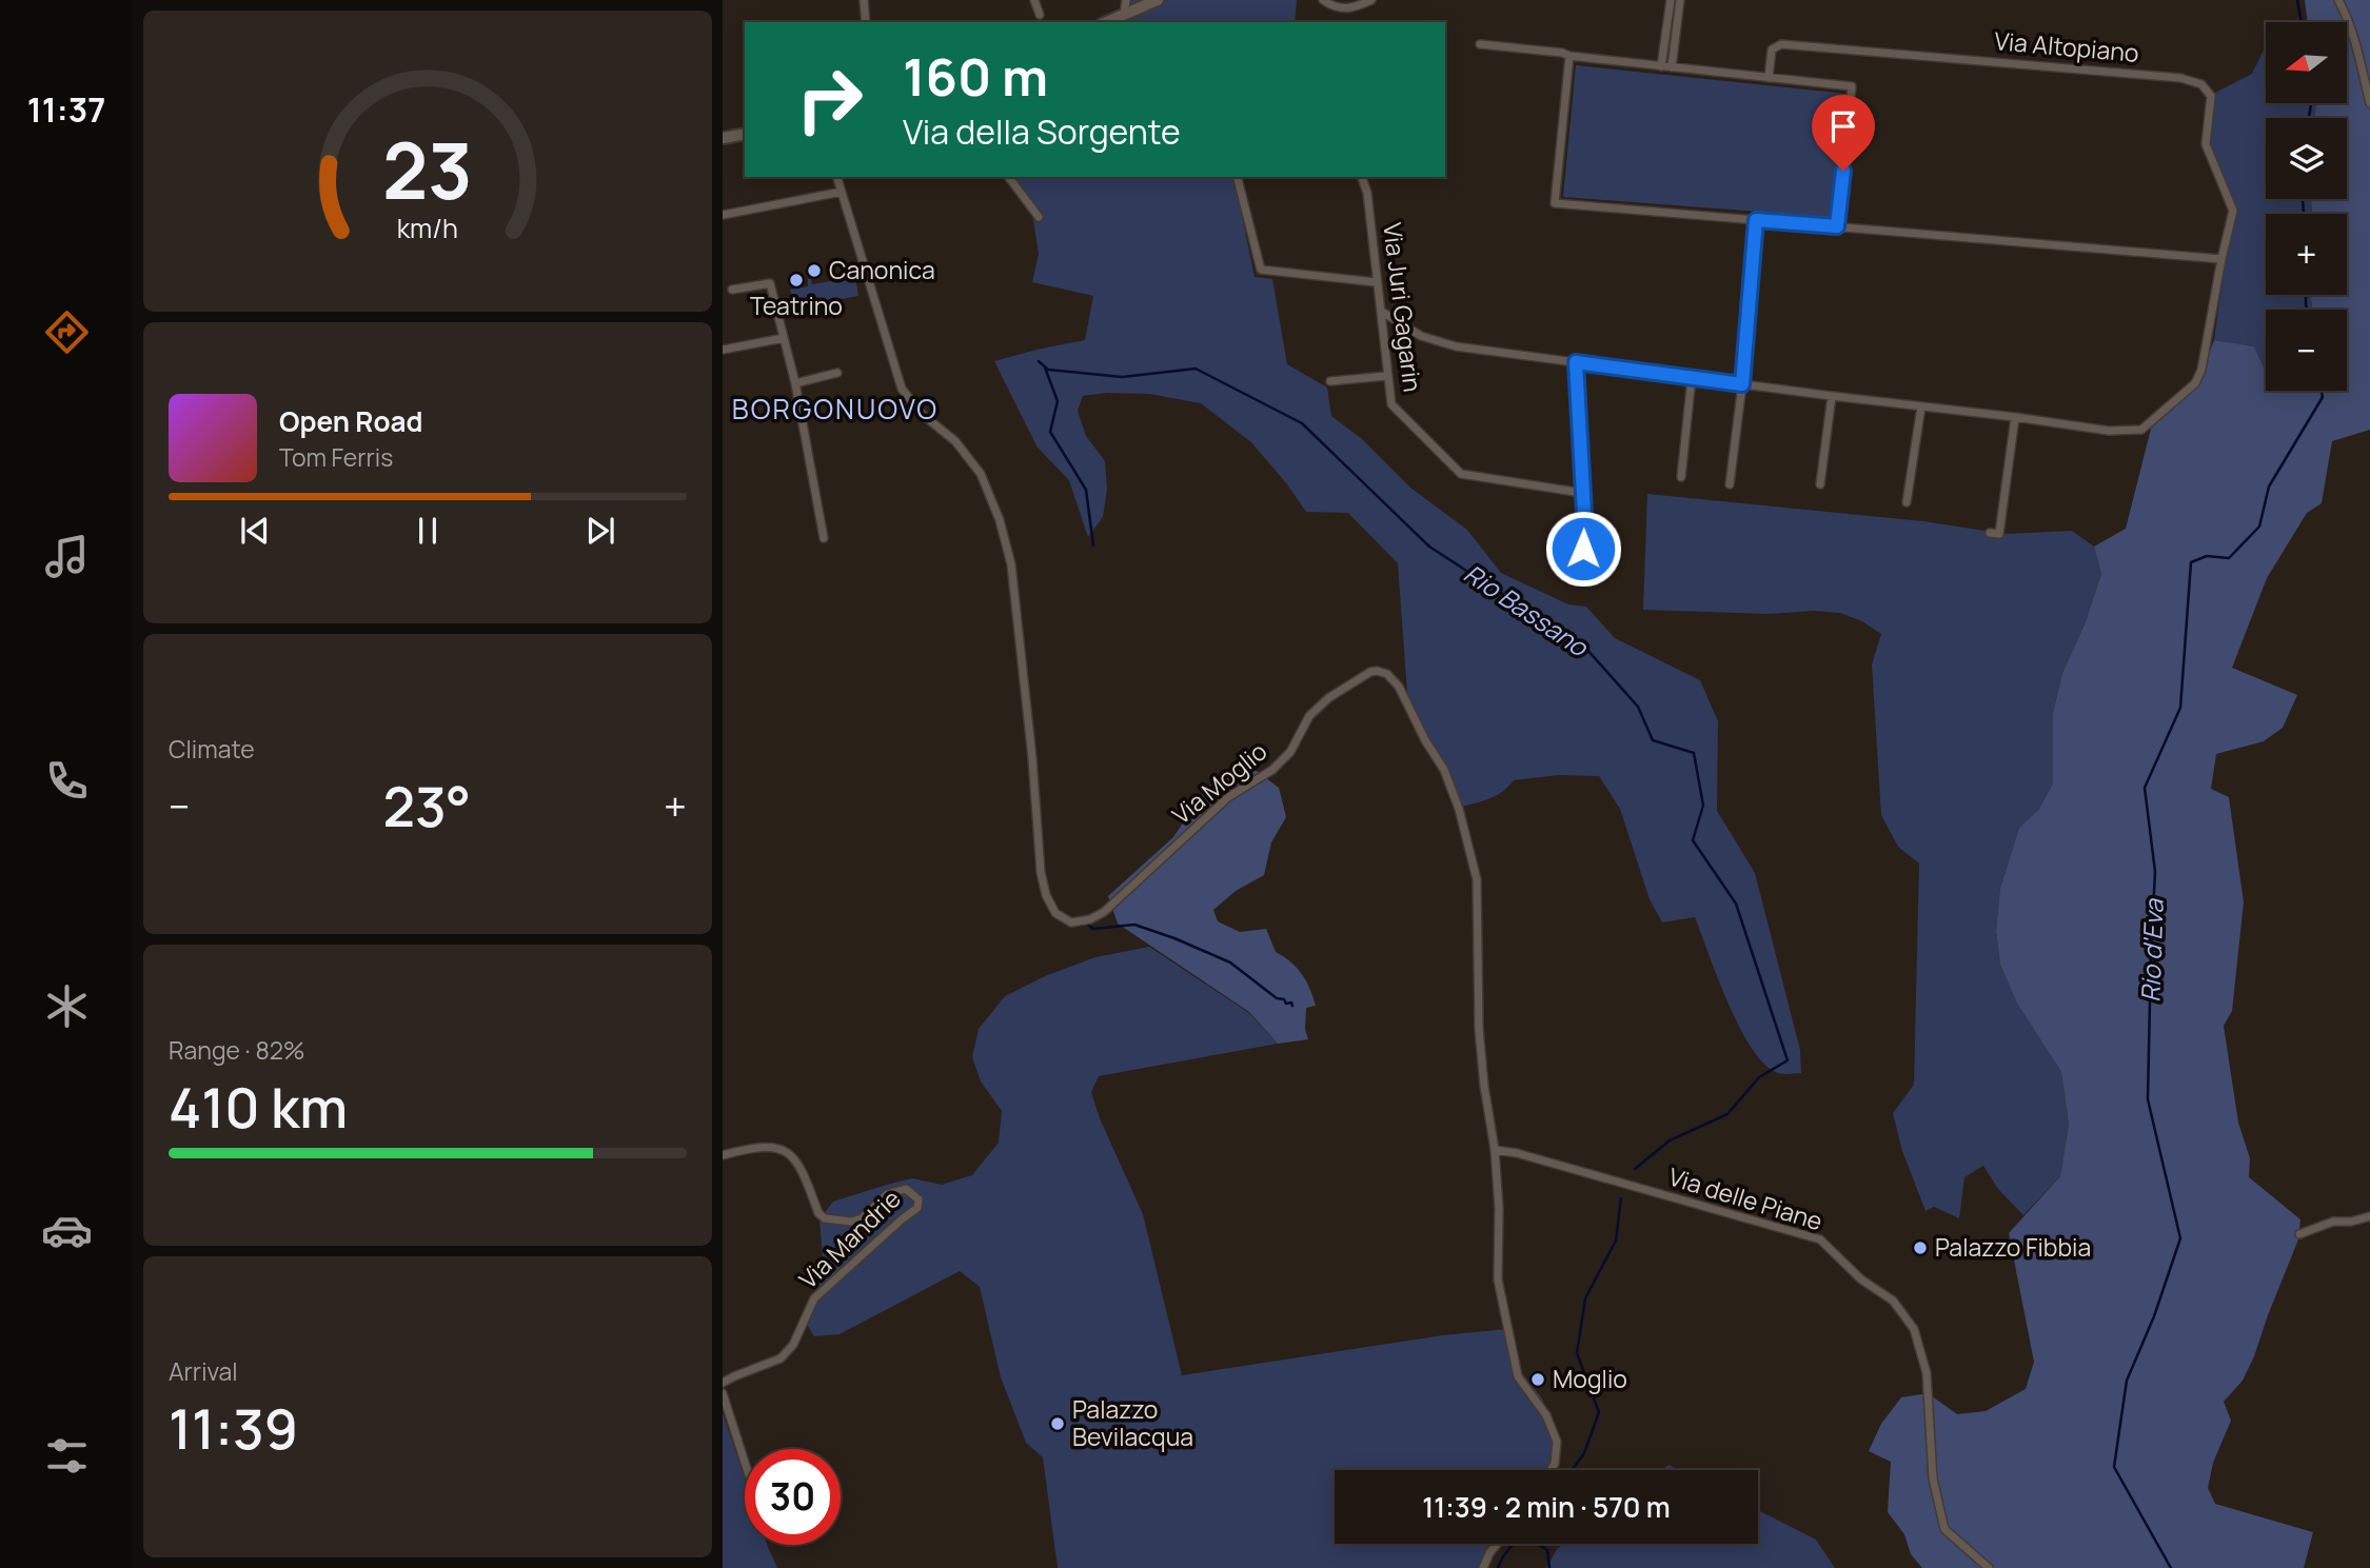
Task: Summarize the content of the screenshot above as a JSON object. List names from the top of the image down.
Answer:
{
  "streets": {
    "street": [
      "Via Altopiano",
      "Via Juri Gagarin",
      "Via Moglio",
      "Via delle Piane",
      "Via Mandrie"
    ]
  },
  "crossings": [
    ["Via Altopiano", "Via Juri Gagarin"],
    ["Via Moglio", "Via delle Piane"]
  ],
  "districts": ["BORGONUOVO"],
  "water": ["Rio Bassano", "Rio d'Eva"],
  "places": [
    "Canonica",
    "Teatrino",
    "Palazzo Fibbia",
    "Moglio",
    "Palazzo Bevilacqua"
  ],
  "north": "left",
  "page": {
    "tabs": "11:37",
    "map_buttons": ["+", "−"],
    "turn": ["160 m", "Via della Sorgente"],
    "song": ["Open Road", "Tom Ferris"],
    "tile": [
      "Climate",
      ["Range · 82%", "410 km"],
      ["Arrival", "11:39"]
    ],
    "heat": ["−", "23°", "+"],
    "limit": "30",
    "trip": "11:39 · 2 min · 570 m",
    "gauge": ["23", "km/h"]
  }
}
